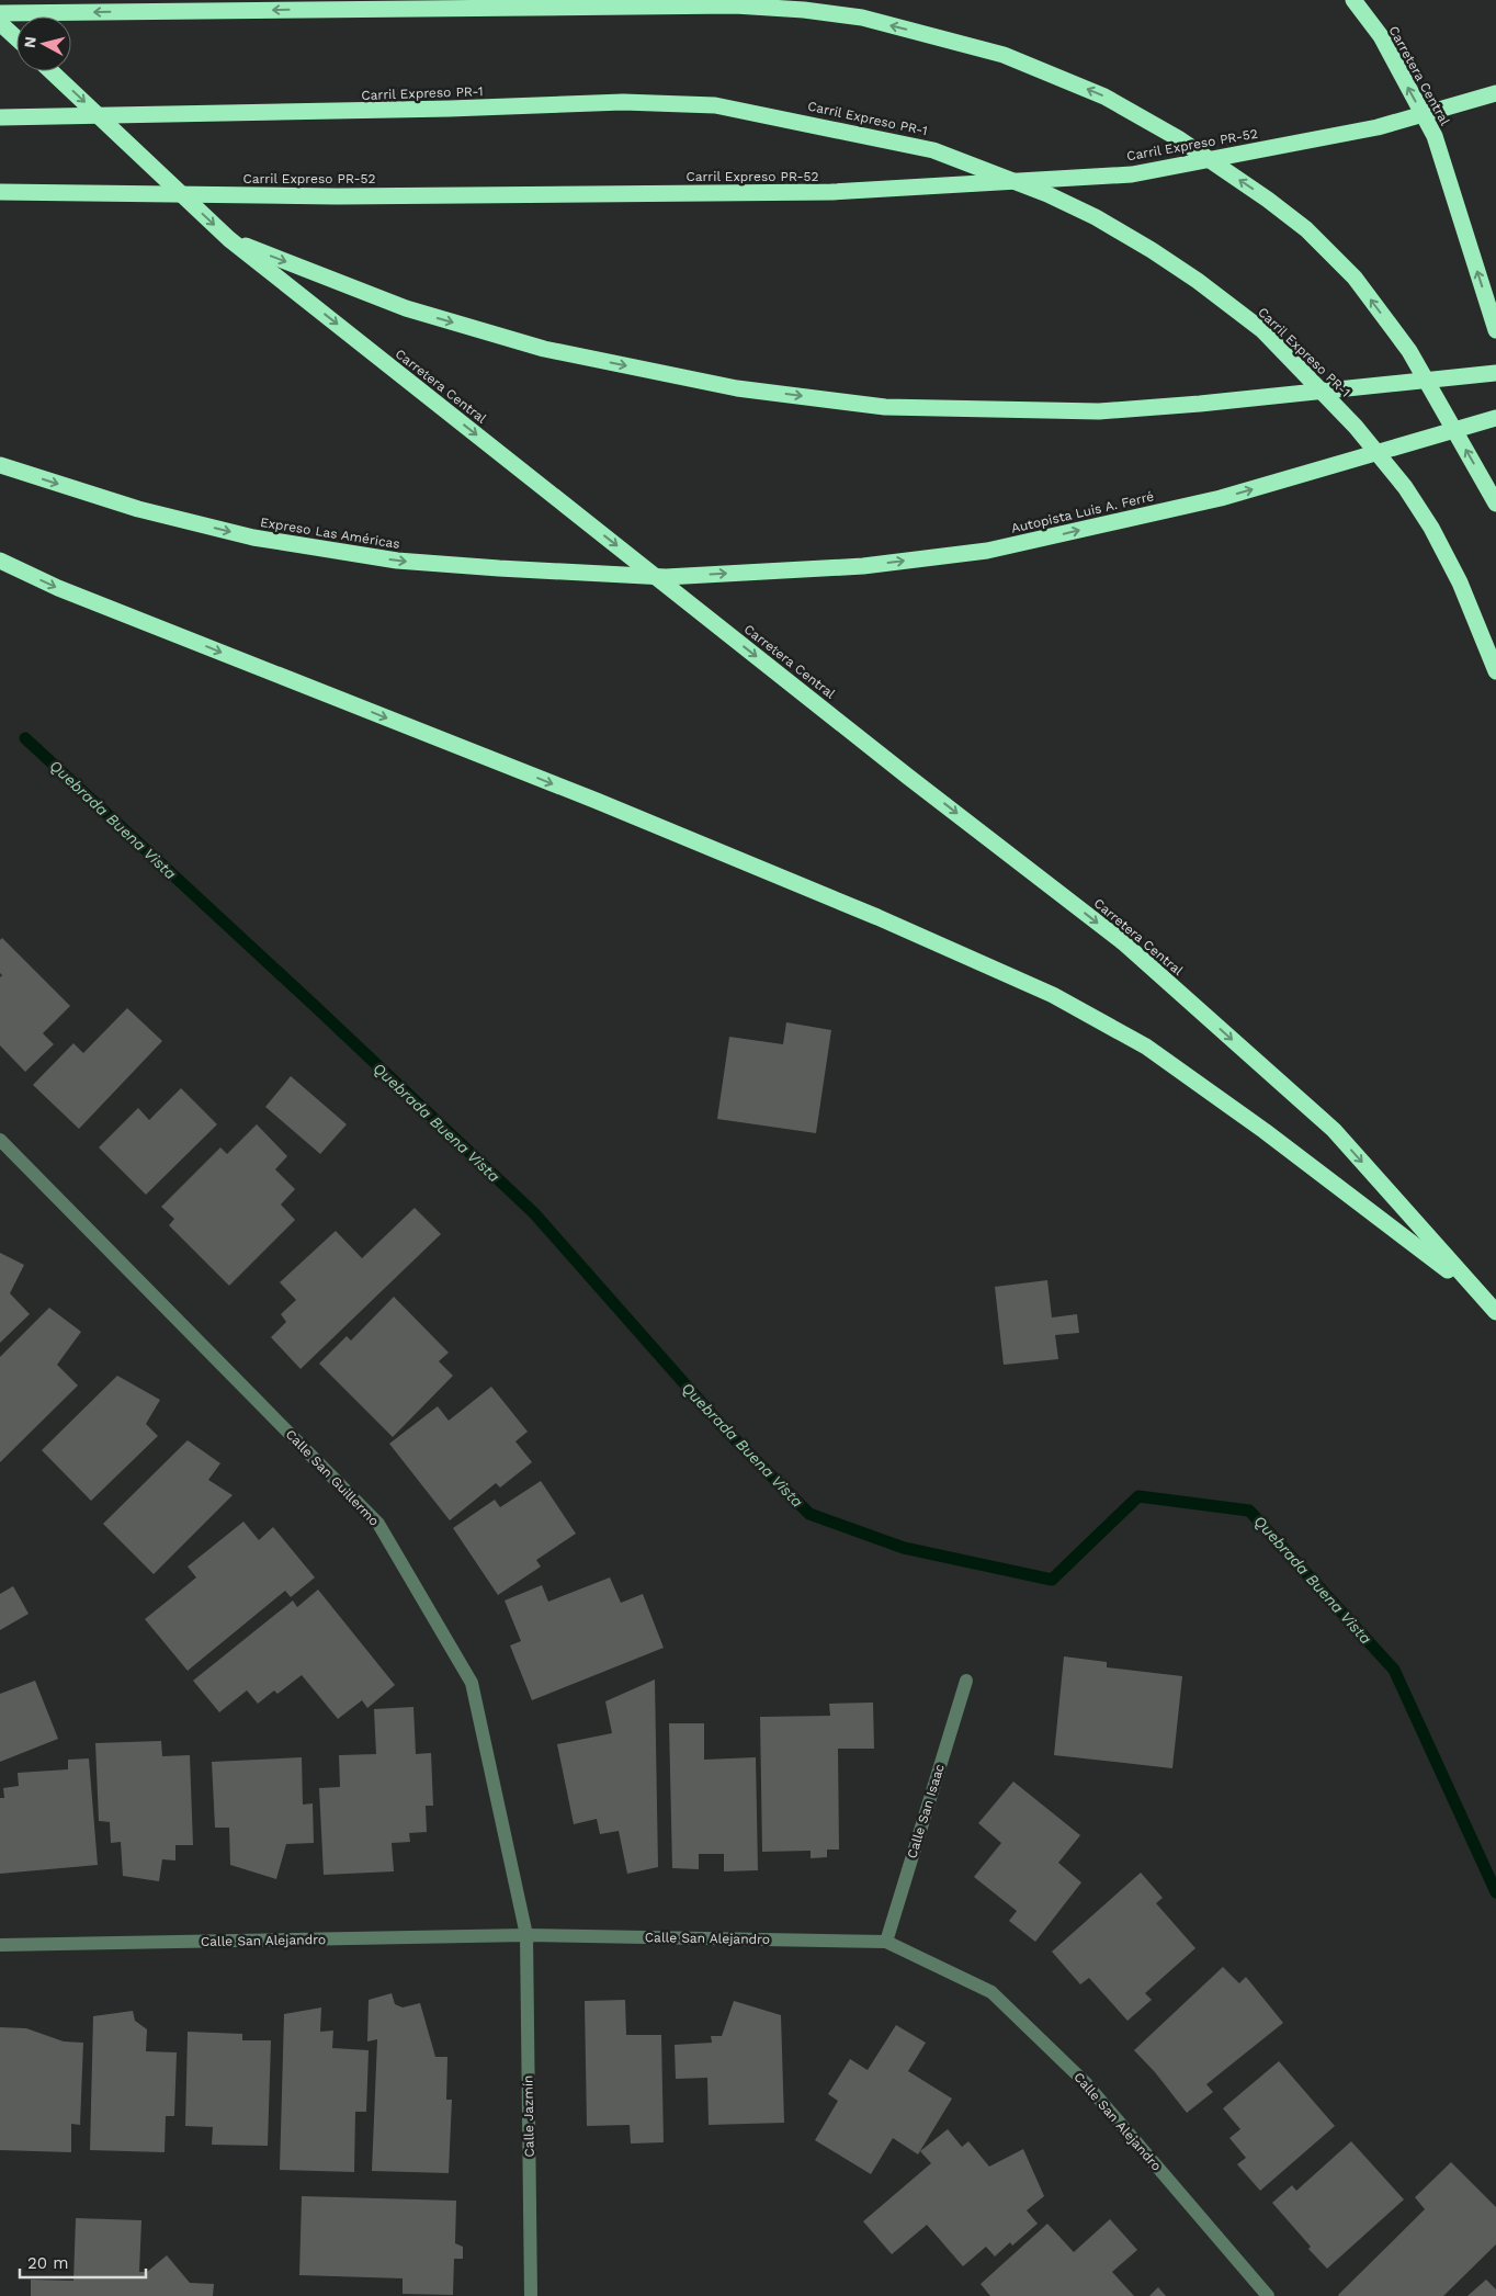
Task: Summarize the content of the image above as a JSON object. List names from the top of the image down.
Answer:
{
  "streets": {
    "highway": [
      "Carretera Central",
      "Carril Expreso PR-1",
      "Carril Expreso PR-52",
      "Autopista Luis A. Ferré",
      "Expreso Las Américas"
    ],
    "street": [
      "Calle San Guillermo",
      "Calle San Isaac",
      "Calle San Alejandro",
      "Calle Jazmín"
    ]
  },
  "crossings": [
    ["Autopista Luis A. Ferré", "Expreso Las Américas"],
    ["Calle San Guillermo", "Calle San Alejandro"],
    ["Calle San Guillermo", "Calle Jazmín"],
    ["Calle San Isaac", "Calle San Alejandro"],
    ["Calle San Alejandro", "Calle Jazmín"]
  ],
  "water": ["Quebrada Buena Vista"],
  "scale_bar": "20 m",
  "north": "left"
}
